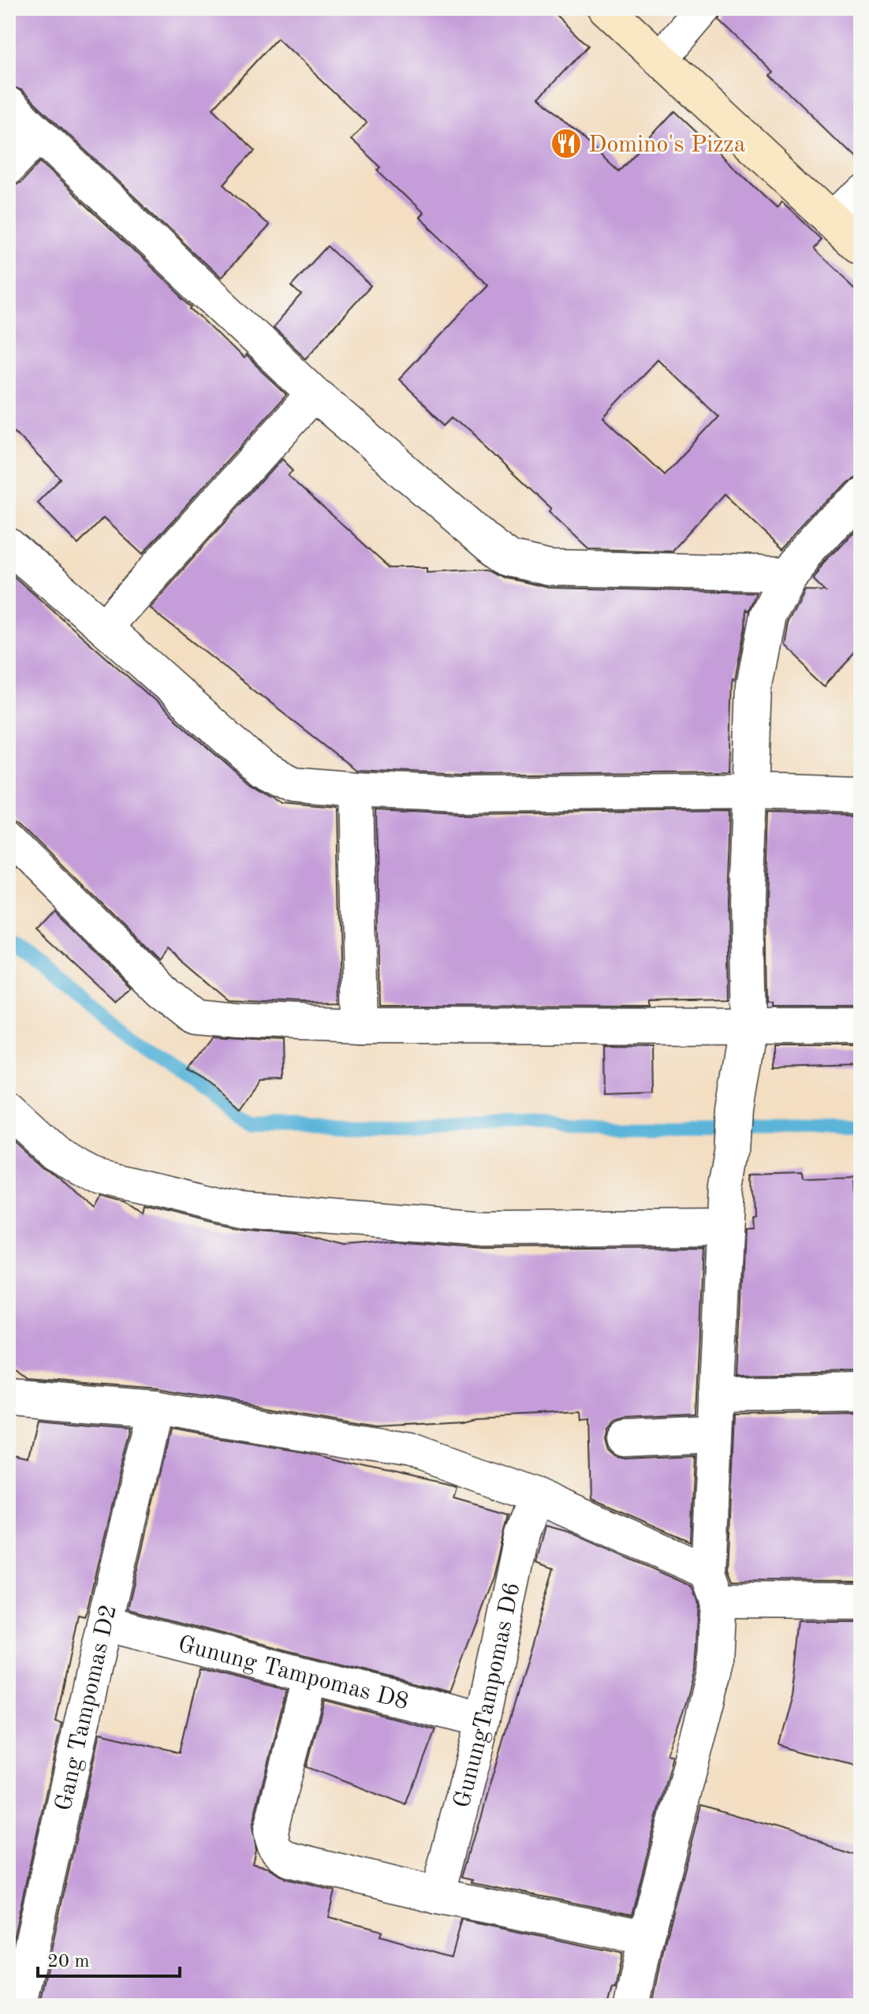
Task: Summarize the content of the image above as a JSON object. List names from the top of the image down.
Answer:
{
  "streets": {
    "street": ["Gunung Tampomas D8", "GunungTampomas D6", "Gang Tampomas D2"]
  },
  "crossings": [
    ["Gunung Tampomas D8", "GunungTampomas D6"],
    ["Gunung Tampomas D8", "Gang Tampomas D2"]
  ],
  "places": {
    "restaurant": ["Domino's Pizza"]
  },
  "scale_bar": "20 m"
}
